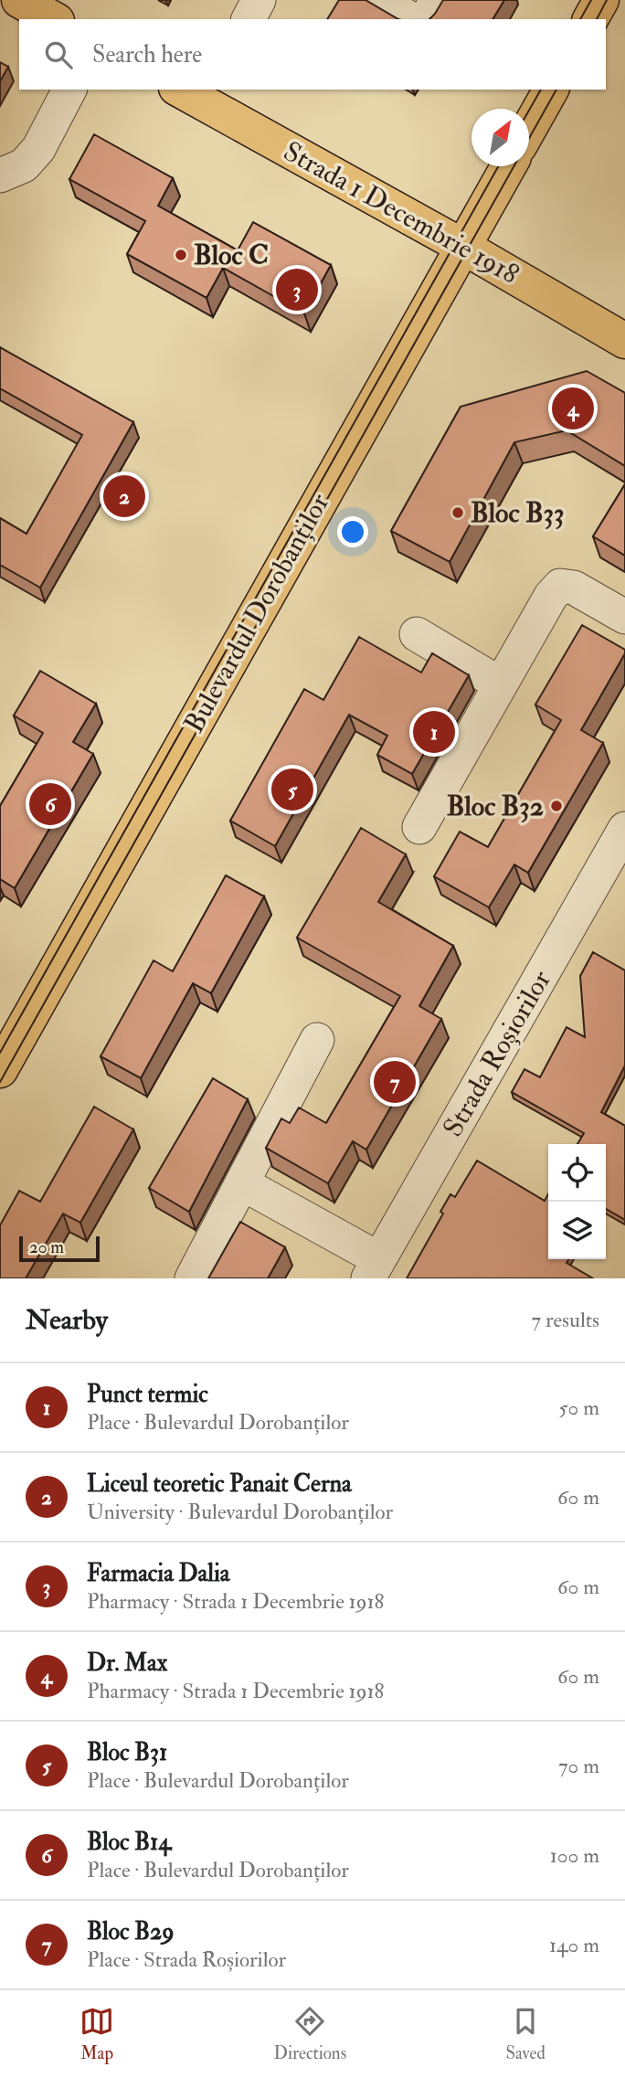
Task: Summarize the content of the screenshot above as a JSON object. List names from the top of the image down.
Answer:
{
  "streets": {
    "main road": ["Strada 1 Decembrie 1918", "Bulevardul Dorobanților"],
    "street": ["Strada Roșiorilor"]
  },
  "crossings": [
    ["Strada 1 Decembrie 1918", "Bulevardul Dorobanților"]
  ],
  "places": ["Bloc C", "Bloc B33", "Bloc B32"],
  "scale_bar": "20 m",
  "north": "top right",
  "page": {
    "search": "Search here",
    "pins": [
      "3",
      "4",
      "2",
      "1",
      "5",
      "6",
      "7"
    ],
    "scale": "20 m",
    "heading": ["Nearby", "7 results"],
    "list": [
      {
        "mark": "1",
        "name": "Punct termic",
        "note": "Place · Bulevardul Dorobanților",
        "value": "50 m"
      },
      {
        "mark": "2",
        "name": "Liceul teoretic Panait Cerna",
        "note": "University · Bulevardul Dorobanților",
        "value": "60 m"
      },
      {
        "mark": "3",
        "name": "Farmacia Dalia",
        "note": "Pharmacy · Strada 1 Decembrie 1918",
        "value": "60 m"
      },
      {
        "mark": "4",
        "name": "Dr. Max",
        "note": "Pharmacy · Strada 1 Decembrie 1918",
        "value": "60 m"
      },
      {
        "mark": "5",
        "name": "Bloc B31",
        "note": "Place · Bulevardul Dorobanților",
        "value": "70 m"
      },
      {
        "mark": "6",
        "name": "Bloc B14",
        "note": "Place · Bulevardul Dorobanților",
        "value": "100 m"
      },
      {
        "mark": "7",
        "name": "Bloc B29",
        "note": "Place · Strada Roșiorilor",
        "value": "140 m"
      }
    ],
    "nav": ["Map", "Directions", "Saved"]
  }
}
